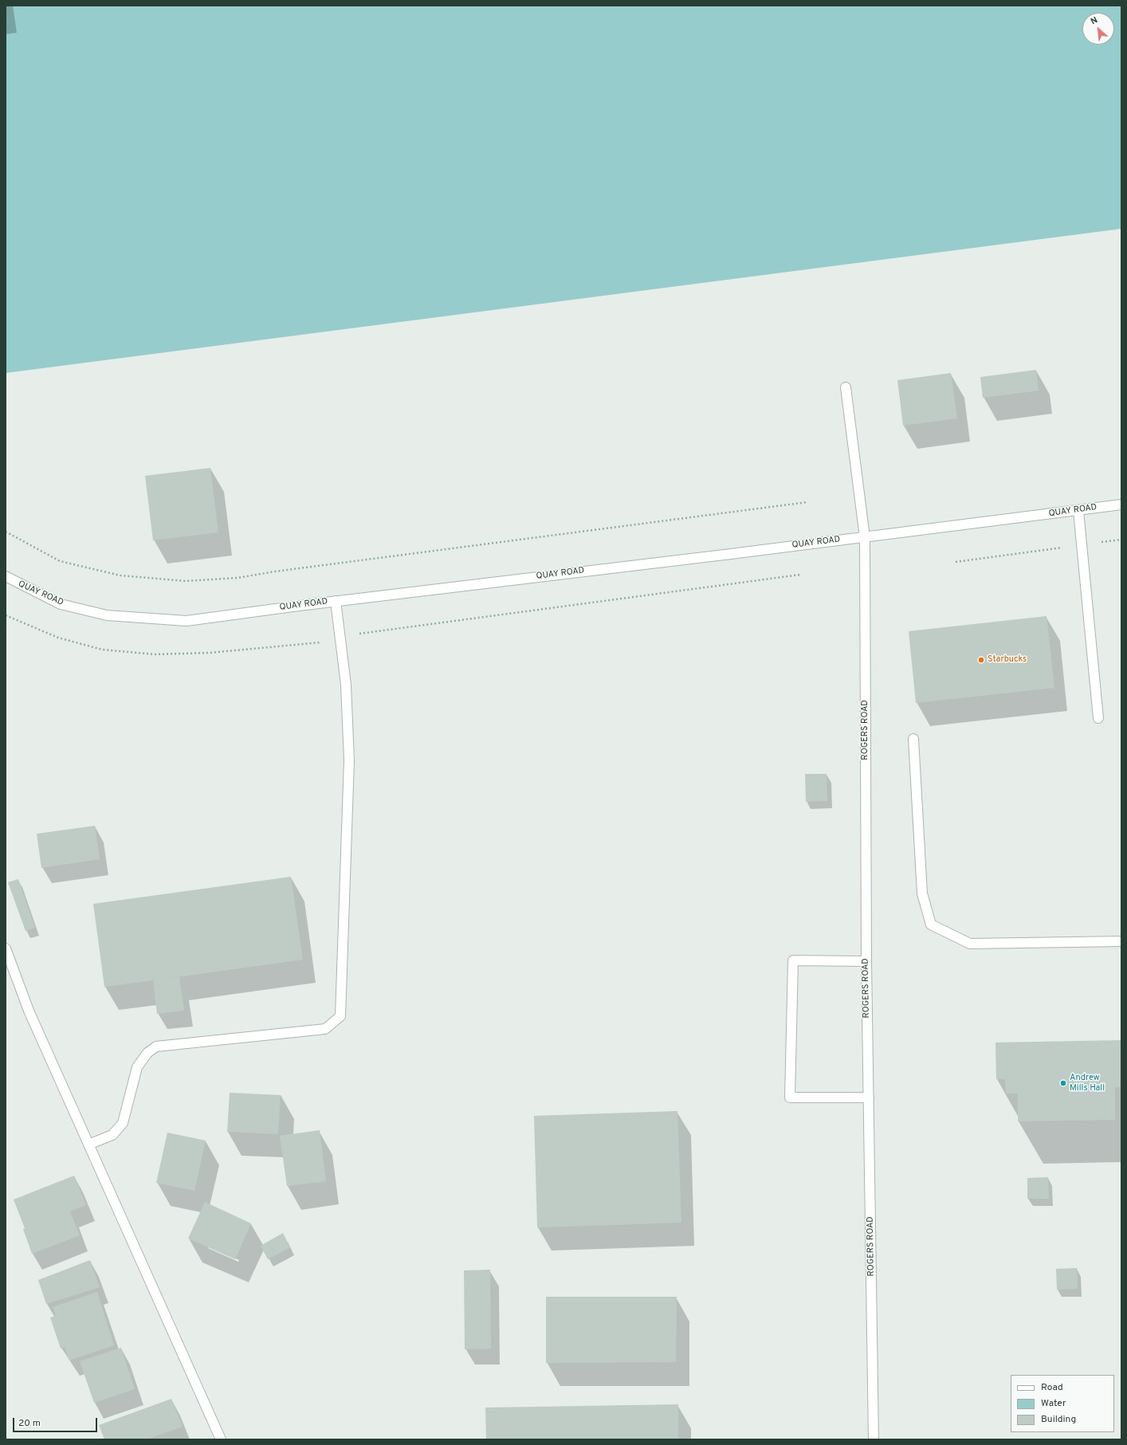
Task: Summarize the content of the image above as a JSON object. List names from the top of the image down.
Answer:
{
  "streets": {
    "main road": ["QUAY ROAD", "ROGERS ROAD"]
  },
  "crossings": [
    ["QUAY ROAD", "ROGERS ROAD"]
  ],
  "places": ["Starbucks", "Andrew Mills Hall"],
  "legend": ["Road", "Water", "Building"],
  "scale_bar": "20 m",
  "north": "top left"
}
